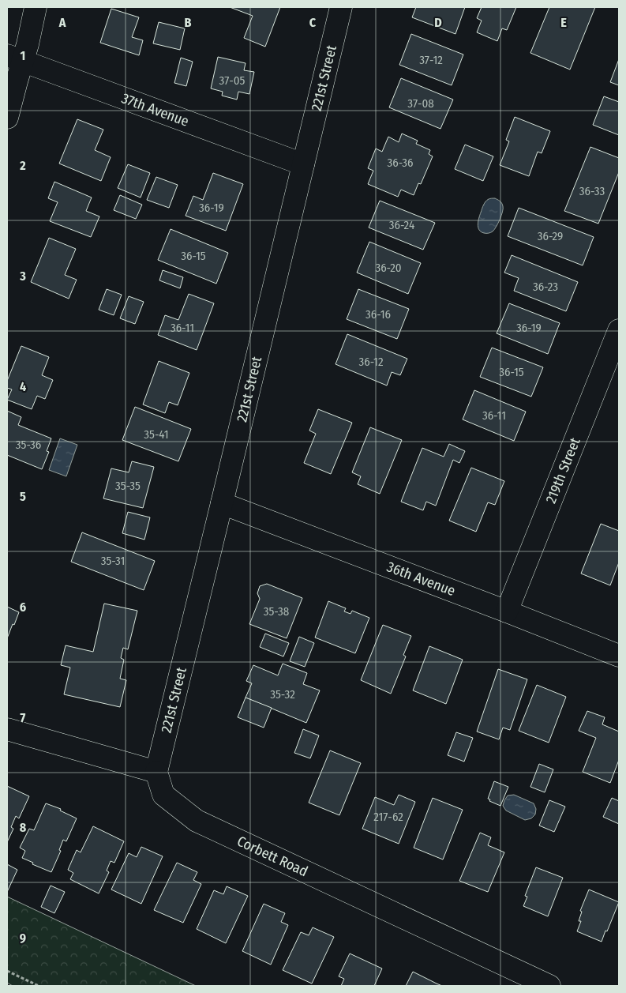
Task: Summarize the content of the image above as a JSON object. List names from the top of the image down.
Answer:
{
  "streets": {
    "street": [
      "221st Street",
      "37th Avenue",
      "219th Street",
      "36th Avenue",
      "Corbett Road"
    ]
  },
  "crossings": [
    ["221st Street", "37th Avenue"],
    ["221st Street", "36th Avenue"],
    ["221st Street", "Corbett Road"],
    ["219th Street", "36th Avenue"]
  ],
  "house_numbers": [
    "37-12",
    "37-05",
    "37-08",
    "36-36",
    "36-33",
    "36-19",
    "36-24",
    "36-29",
    "36-15",
    "36-20",
    "36-23",
    "36-16",
    "36-11",
    "36-19",
    "36-12",
    "36-15",
    "36-11",
    "35-41",
    "35-36",
    "35-35",
    "35-31",
    "35-38",
    "35-32",
    "217-62"
  ],
  "grid": {
    "columns": [
      "A",
      "B",
      "C",
      "D",
      "E"
    ],
    "rows": [
      "1",
      "2",
      "3",
      "4",
      "5",
      "6",
      "7",
      "8",
      "9"
    ]
  }
}
